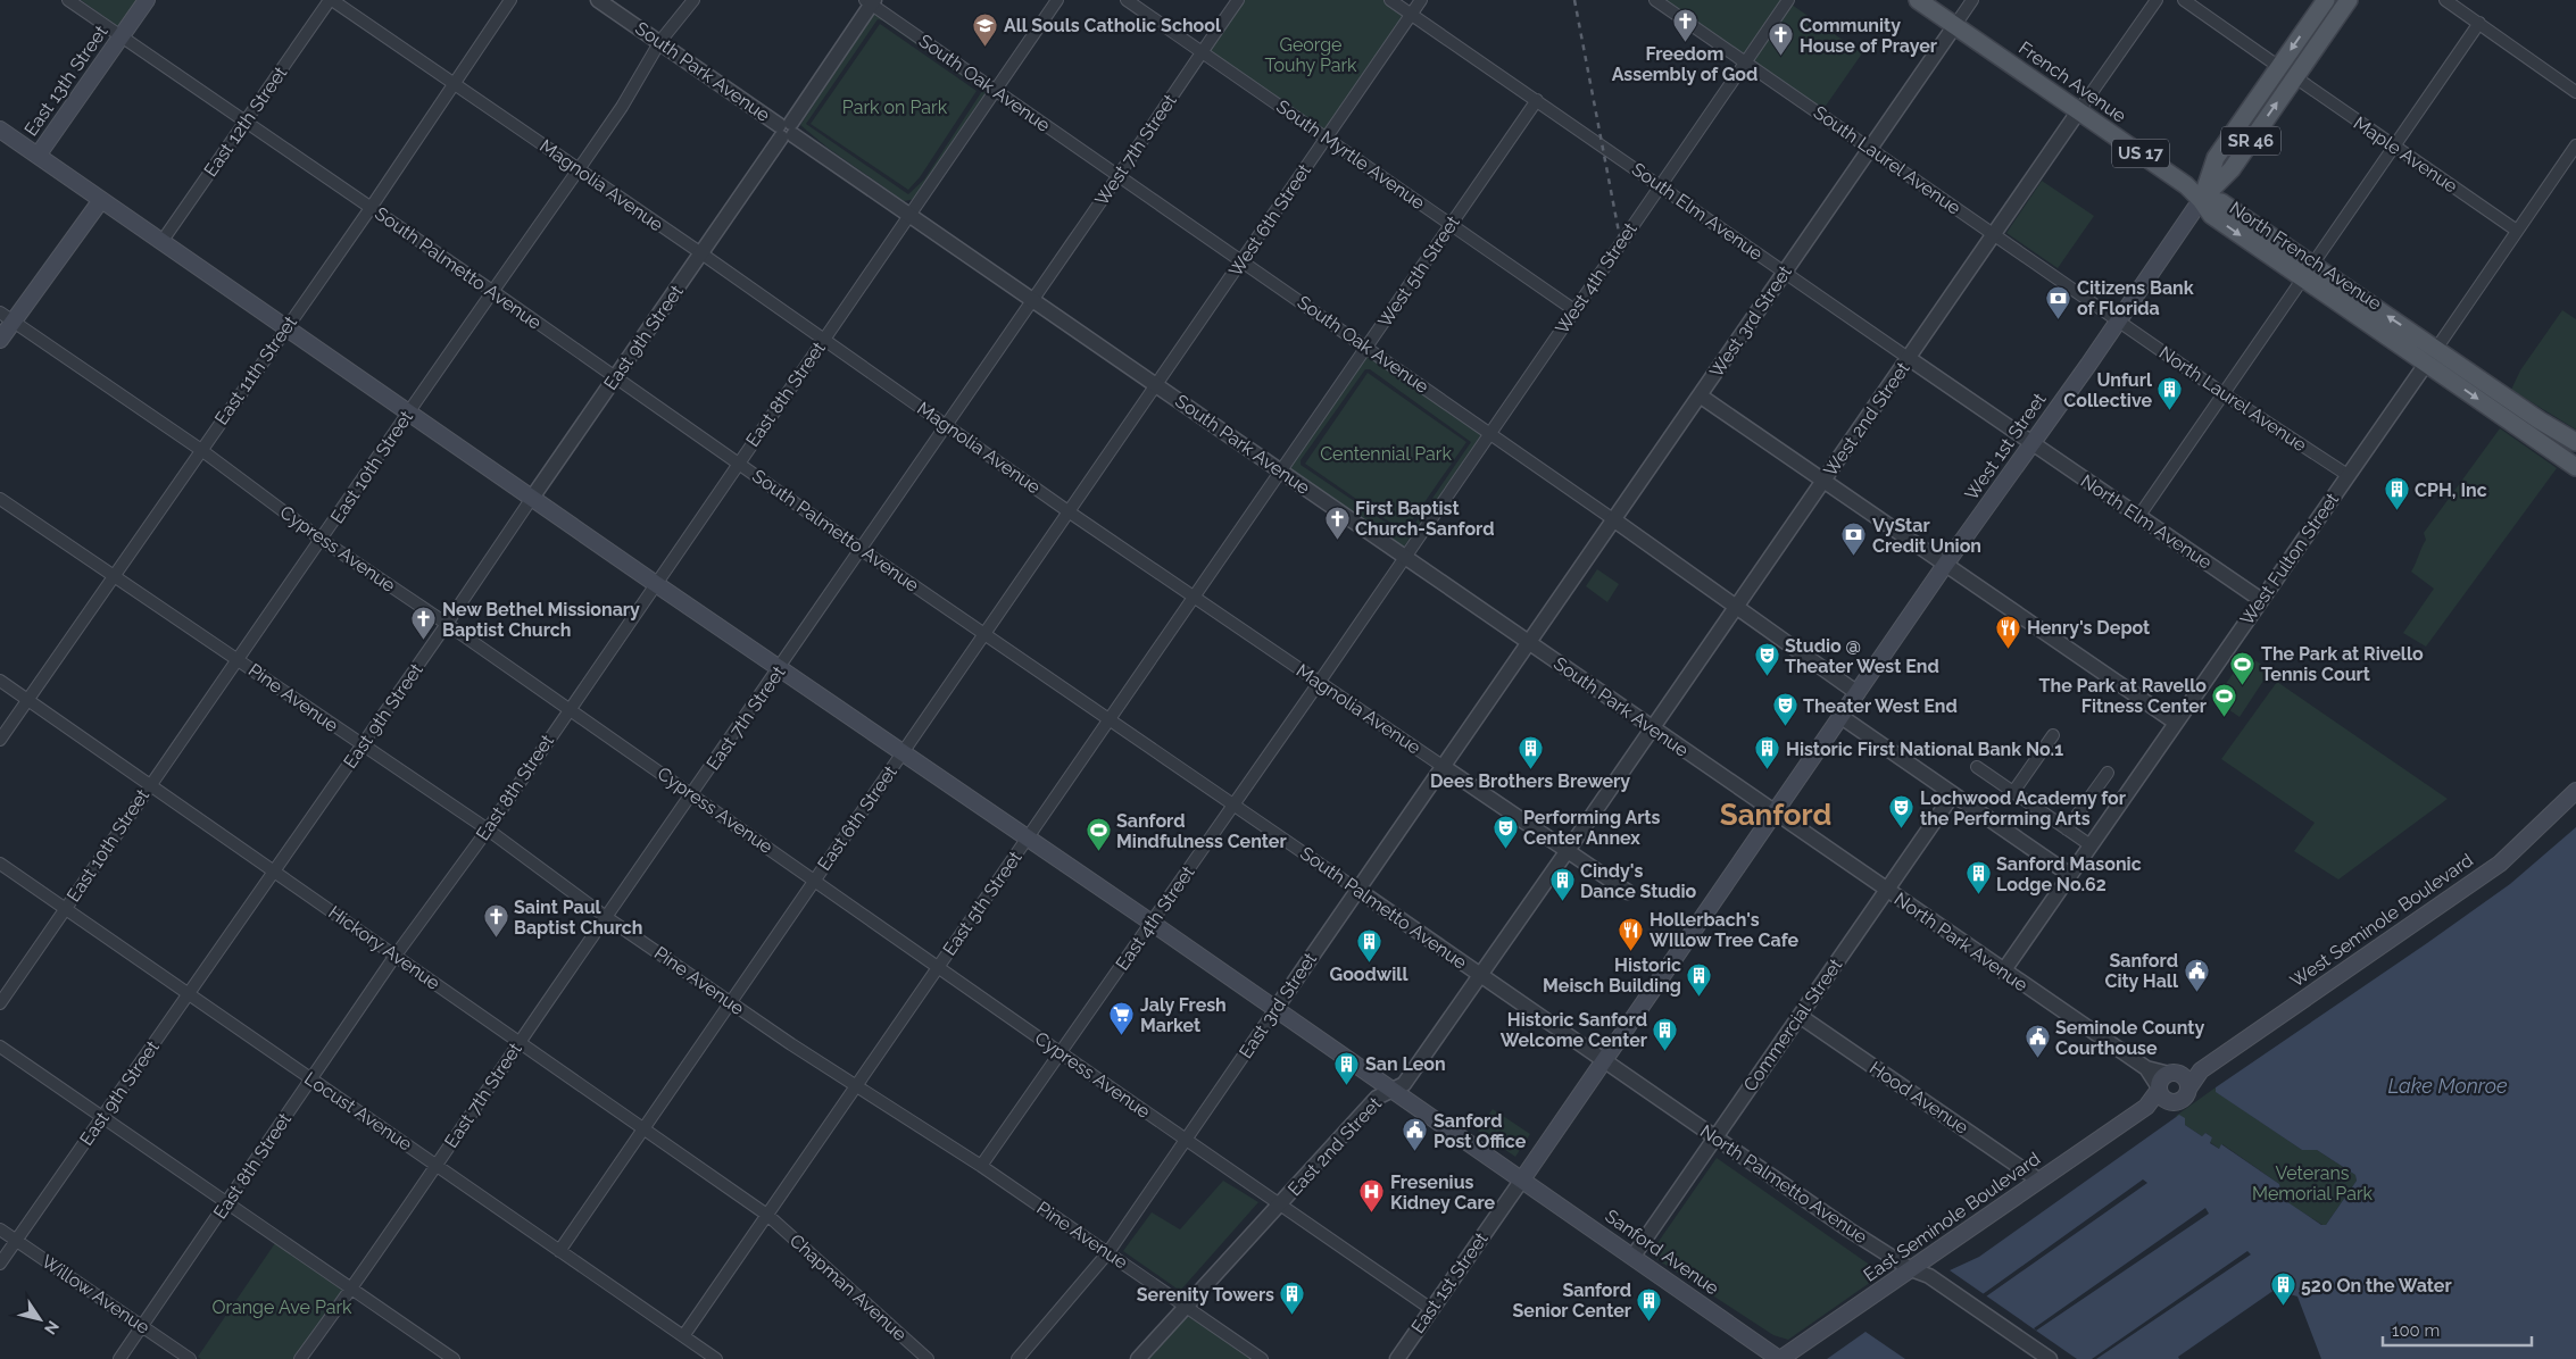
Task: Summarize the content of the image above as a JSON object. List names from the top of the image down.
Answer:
{
  "streets": {
    "main road": [
      "East 13th Street",
      "French Avenue",
      "SR 46",
      "US 17",
      "North French Avenue",
      "West 1st Street",
      "West Seminole Boulevard",
      "East Seminole Boulevard",
      "Sanford Avenue"
    ],
    "street": [
      "South Park Avenue",
      "South Oak Avenue",
      "East 12th Street",
      "West 7th Street",
      "South Myrtle Avenue",
      "Maple Avenue",
      "South Laurel Avenue",
      "Magnolia Avenue",
      "South Elm Avenue",
      "West 6th Street",
      "South Palmetto Avenue",
      "West 5th Street",
      "West 4th Street",
      "West 3rd Street",
      "East 9th Street",
      "East 11th Street",
      "East 8th Street",
      "North Laurel Avenue",
      "West 2nd Street",
      "East 10th Street",
      "North Elm Avenue",
      "Cypress Avenue",
      "West Fulton Street",
      "Pine Avenue",
      "East 7th Street",
      "East 6th Street",
      "East 5th Street",
      "East 4th Street",
      "North Park Avenue",
      "Hickory Avenue",
      "East 3rd Street",
      "Commercial Street",
      "Hood Avenue",
      "Locust Avenue",
      "East 2nd Street",
      "North Palmetto Avenue",
      "East 1st Street",
      "Chapman Avenue",
      "Willow Avenue"
    ]
  },
  "crossings": [
    ["South Park Avenue", "West 7th Street"],
    ["South Park Avenue", "West 6th Street"],
    ["South Park Avenue", "West 5th Street"],
    ["South Park Avenue", "West 4th Street"],
    ["South Park Avenue", "West 3rd Street"],
    ["South Park Avenue", "East 9th Street"],
    ["South Park Avenue", "East 8th Street"],
    ["South Park Avenue", "West 2nd Street"],
    ["South Park Avenue", "West 1st Street"],
    ["South Park Avenue", "East 10th Street"],
    ["South Park Avenue", "East 7th Street"],
    ["South Park Avenue", "East 6th Street"],
    ["South Park Avenue", "East 5th Street"],
    ["South Park Avenue", "East 4th Street"],
    ["South Park Avenue", "North Park Avenue"],
    ["South Park Avenue", "East 3rd Street"],
    ["South Park Avenue", "East 2nd Street"],
    ["East 13th Street", "South Palmetto Avenue"],
    ["East 13th Street", "Sanford Avenue"],
    ["French Avenue", "North French Avenue"],
    ["French Avenue", "West 3rd Street"],
    ["French Avenue", "West 2nd Street"],
    ["French Avenue", "West 1st Street"],
    ["South Oak Avenue", "West 7th Street"],
    ["South Oak Avenue", "West 6th Street"],
    ["South Oak Avenue", "West 5th Street"],
    ["South Oak Avenue", "West 4th Street"],
    ["South Oak Avenue", "West 3rd Street"],
    ["South Oak Avenue", "East 9th Street"],
    ["South Oak Avenue", "East 8th Street"],
    ["South Oak Avenue", "West 2nd Street"],
    ["South Oak Avenue", "West 1st Street"],
    ["East 12th Street", "Magnolia Avenue"],
    ["East 12th Street", "South Palmetto Avenue"],
    ["East 12th Street", "Sanford Avenue"],
    ["West 7th Street", "South Myrtle Avenue"],
    ["West 7th Street", "East 7th Street"],
    ["South Myrtle Avenue", "West 6th Street"],
    ["South Myrtle Avenue", "West 5th Street"],
    ["South Myrtle Avenue", "West 4th Street"],
    ["Maple Avenue", "West 1st Street"],
    ["Maple Avenue", "West Fulton Street"],
    ["South Laurel Avenue", "West 4th Street"],
    ["South Laurel Avenue", "West 3rd Street"],
    ["South Laurel Avenue", "North Laurel Avenue"],
    ["South Laurel Avenue", "West 2nd Street"],
    ["South Laurel Avenue", "West 1st Street"],
    ["Magnolia Avenue", "East 9th Street"],
    ["Magnolia Avenue", "East 11th Street"],
    ["Magnolia Avenue", "East 8th Street"],
    ["Magnolia Avenue", "East 10th Street"],
    ["Magnolia Avenue", "East 7th Street"],
    ["Magnolia Avenue", "East 6th Street"],
    ["Magnolia Avenue", "East 5th Street"],
    ["Magnolia Avenue", "East 4th Street"],
    ["Magnolia Avenue", "East 3rd Street"],
    ["Magnolia Avenue", "East 2nd Street"],
    ["South Elm Avenue", "West 6th Street"],
    ["South Elm Avenue", "West 5th Street"],
    ["South Elm Avenue", "West 4th Street"],
    ["South Elm Avenue", "West 3rd Street"],
    ["South Elm Avenue", "West 2nd Street"],
    ["South Elm Avenue", "West 1st Street"],
    ["South Elm Avenue", "North Elm Avenue"],
    ["West 6th Street", "East 6th Street"],
    ["North French Avenue", "West 1st Street"],
    ["North French Avenue", "West Fulton Street"],
    ["South Palmetto Avenue", "East 9th Street"],
    ["South Palmetto Avenue", "East 11th Street"],
    ["South Palmetto Avenue", "East 8th Street"],
    ["South Palmetto Avenue", "West 1st Street"],
    ["South Palmetto Avenue", "East 10th Street"],
    ["South Palmetto Avenue", "East 7th Street"],
    ["South Palmetto Avenue", "East 6th Street"],
    ["South Palmetto Avenue", "East 5th Street"],
    ["South Palmetto Avenue", "East 4th Street"],
    ["South Palmetto Avenue", "East 3rd Street"],
    ["South Palmetto Avenue", "East 2nd Street"],
    ["South Palmetto Avenue", "North Palmetto Avenue"],
    ["West 5th Street", "East 5th Street"],
    ["West 4th Street", "East 4th Street"],
    ["West 3rd Street", "East 3rd Street"],
    ["East 9th Street", "Cypress Avenue"],
    ["East 9th Street", "Pine Avenue"],
    ["East 9th Street", "Hickory Avenue"],
    ["East 9th Street", "Locust Avenue"],
    ["East 9th Street", "Sanford Avenue"],
    ["East 9th Street", "Willow Avenue"],
    ["East 11th Street", "Cypress Avenue"],
    ["East 11th Street", "Pine Avenue"],
    ["East 11th Street", "Hickory Avenue"],
    ["East 11th Street", "Sanford Avenue"],
    ["East 8th Street", "Cypress Avenue"],
    ["East 8th Street", "Pine Avenue"],
    ["East 8th Street", "Hickory Avenue"],
    ["East 8th Street", "Locust Avenue"],
    ["East 8th Street", "Sanford Avenue"],
    ["East 8th Street", "Willow Avenue"],
    ["North Laurel Avenue", "West 1st Street"],
    ["North Laurel Avenue", "West Fulton Street"],
    ["West 2nd Street", "East 2nd Street"],
    ["West 1st Street", "North Elm Avenue"],
    ["West 1st Street", "North Park Avenue"],
    ["West 1st Street", "North Palmetto Avenue"],
    ["West 1st Street", "Sanford Avenue"],
    ["West 1st Street", "East 1st Street"],
    ["East 10th Street", "Cypress Avenue"],
    ["East 10th Street", "Pine Avenue"],
    ["East 10th Street", "Hickory Avenue"],
    ["East 10th Street", "Locust Avenue"],
    ["East 10th Street", "Sanford Avenue"],
    ["North Elm Avenue", "West Fulton Street"],
    ["Cypress Avenue", "East 7th Street"],
    ["Cypress Avenue", "East 6th Street"],
    ["Cypress Avenue", "East 5th Street"],
    ["Cypress Avenue", "East 4th Street"],
    ["Cypress Avenue", "East 3rd Street"],
    ["Cypress Avenue", "East 2nd Street"],
    ["Cypress Avenue", "East 1st Street"],
    ["West Fulton Street", "North Park Avenue"],
    ["Pine Avenue", "East 7th Street"],
    ["Pine Avenue", "East 6th Street"],
    ["Pine Avenue", "East 5th Street"],
    ["Pine Avenue", "East 4th Street"],
    ["Pine Avenue", "East 3rd Street"],
    ["Pine Avenue", "East 2nd Street"],
    ["East 7th Street", "Hickory Avenue"],
    ["East 7th Street", "Locust Avenue"],
    ["East 7th Street", "Sanford Avenue"],
    ["East 6th Street", "Hickory Avenue"],
    ["East 6th Street", "Locust Avenue"],
    ["East 6th Street", "Sanford Avenue"],
    ["East 5th Street", "Hickory Avenue"],
    ["East 5th Street", "Locust Avenue"],
    ["East 5th Street", "Sanford Avenue"],
    ["East 5th Street", "Chapman Avenue"],
    ["East 4th Street", "Sanford Avenue"],
    ["West Seminole Boulevard", "East Seminole Boulevard"],
    ["North Park Avenue", "Commercial Street"],
    ["Hickory Avenue", "Chapman Avenue"],
    ["East 3rd Street", "Sanford Avenue"],
    ["Commercial Street", "Hood Avenue"],
    ["Commercial Street", "North Palmetto Avenue"],
    ["Commercial Street", "Sanford Avenue"],
    ["Hood Avenue", "East Seminole Boulevard"],
    ["East 2nd Street", "Sanford Avenue"],
    ["North Palmetto Avenue", "East Seminole Boulevard"],
    ["East Seminole Boulevard", "Sanford Avenue"],
    ["Sanford Avenue", "East 1st Street"]
  ],
  "districts": ["Sanford"],
  "water": ["Lake Monroe"],
  "parks": [
    "George Touhy Park",
    "Park on Park",
    "Centennial Park",
    "Veterans Memorial Park",
    "Orange Ave Park"
  ],
  "places": {
    "church": [
      "Freedom Assembly of God",
      "Community House of Prayer",
      "First Baptist Church-Sanford",
      "New Bethel Missionary Baptist Church",
      "Saint Paul Baptist Church"
    ],
    "school or university": ["All Souls Catholic School"],
    "bank": ["Citizens Bank of Florida", "VyStar Credit Union"],
    "building": [
      "Unfurl Collective",
      "CPH, Inc",
      "Dees Brothers Brewery",
      "Historic First National Bank No.1",
      "Sanford Masonic Lodge No.62",
      "Cindy's Dance Studio",
      "Goodwill",
      "Historic Meisch Building",
      "Historic Sanford Welcome Center",
      "San Leon",
      "520 On the Water",
      "Serenity Towers",
      "Sanford Senior Center"
    ],
    "restaurant": ["Henry's Depot", "Hollerbach's WIllow Tree Cafe"],
    "theatre": [
      "Studio @ Theater West End",
      "Theater West End",
      "Lochwood Academy for the Performing Arts",
      "Performing Arts Center Annex"
    ],
    "sports": ["The Park at Rivello Tennis Court", "The Park at Ravello Fitness Center", "Sanford Mindfulness Center"],
    "public building": ["Sanford City Hall", "Seminole County Courthouse", "Sanford Post Office"],
    "supermarket": ["Jaly Fresh Market"],
    "hospital": ["Fresenius Kidney Care"]
  },
  "scale_bar": "100 m",
  "north": "bottom right"
}
